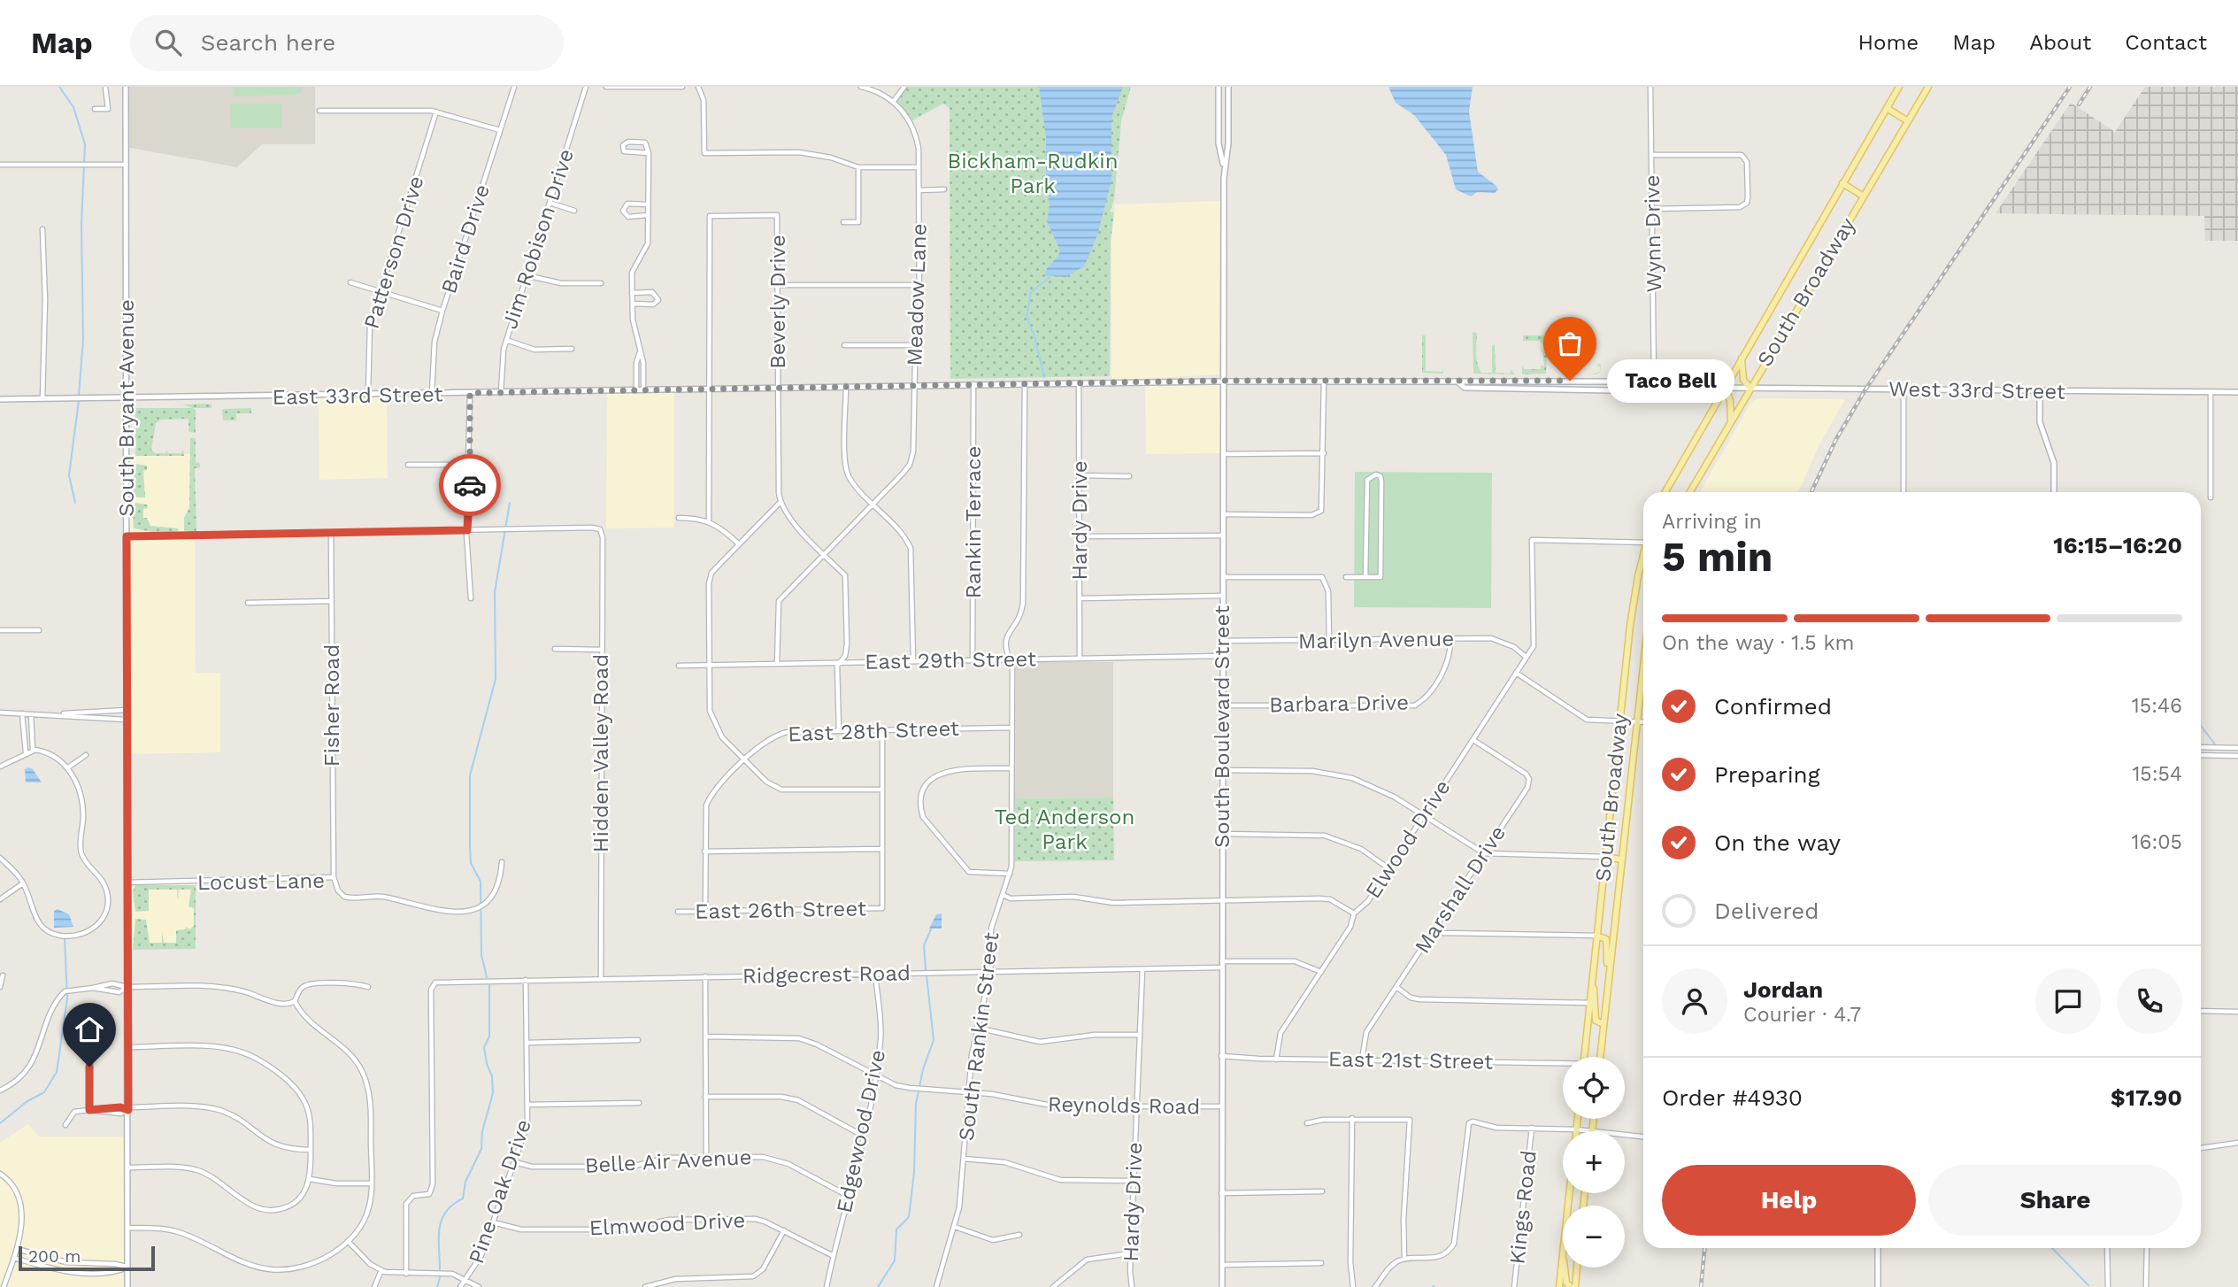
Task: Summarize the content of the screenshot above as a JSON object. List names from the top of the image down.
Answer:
{
  "streets": {
    "main road": ["South Broadway"],
    "street": [
      "Wynn Drive",
      "Baird Drive",
      "Jim Robison Drive",
      "Patterson Drive",
      "Meadow Lane",
      "Beverly Drive",
      "West 33rd Street",
      "East 33rd Street",
      "South Bryant Avenue",
      "Hardy Drive",
      "Rankin Terrace",
      "Marilyn Avenue",
      "East 29th Street",
      "Barbara Drive",
      "Fisher Road",
      "South Boulevard Street",
      "East 28th Street",
      "Hidden Valley Road",
      "Elwood Drive",
      "Locust Lane",
      "Marshall Drive",
      "East 26th Street",
      "Ridgecrest Road",
      "South Rankin Street",
      "East 21st Street",
      "Reynolds Road",
      "Edgewood Drive",
      "Belle Air Avenue",
      "Pine Oak Drive",
      "Kings Road",
      "Elmwood Drive"
    ]
  },
  "crossings": [
    ["Wynn Drive", "East 33rd Street"],
    ["Baird Drive", "East 33rd Street"],
    ["Jim Robison Drive", "East 33rd Street"],
    ["Patterson Drive", "East 33rd Street"],
    ["South Broadway", "West 33rd Street"],
    ["South Broadway", "East 33rd Street"],
    ["Meadow Lane", "East 33rd Street"],
    ["Meadow Lane", "East 29th Street"],
    ["Beverly Drive", "East 33rd Street"],
    ["West 33rd Street", "East 33rd Street"],
    ["East 33rd Street", "South Bryant Avenue"],
    ["East 33rd Street", "Hardy Drive"],
    ["East 33rd Street", "Rankin Terrace"],
    ["East 33rd Street", "South Boulevard Street"],
    ["East 33rd Street", "South Rankin Street"],
    ["South Bryant Avenue", "Locust Lane"],
    ["Hardy Drive", "East 29th Street"],
    ["Hardy Drive", "Ridgecrest Road"],
    ["Hardy Drive", "Reynolds Road"],
    ["Rankin Terrace", "East 29th Street"],
    ["Marilyn Avenue", "Barbara Drive"],
    ["Marilyn Avenue", "South Boulevard Street"],
    ["Marilyn Avenue", "Elwood Drive"],
    ["East 29th Street", "South Boulevard Street"],
    ["East 29th Street", "South Rankin Street"],
    ["Barbara Drive", "South Boulevard Street"],
    ["Fisher Road", "Locust Lane"],
    ["South Boulevard Street", "Elwood Drive"],
    ["South Boulevard Street", "Ridgecrest Road"],
    ["South Boulevard Street", "East 21st Street"],
    ["South Boulevard Street", "Reynolds Road"],
    ["East 28th Street", "East 26th Street"],
    ["East 28th Street", "South Rankin Street"],
    ["Hidden Valley Road", "Ridgecrest Road"],
    ["Elwood Drive", "Marshall Drive"],
    ["Elwood Drive", "South Rankin Street"],
    ["Marshall Drive", "East 21st Street"],
    ["Ridgecrest Road", "South Rankin Street"],
    ["Ridgecrest Road", "Edgewood Drive"],
    ["Ridgecrest Road", "Pine Oak Drive"],
    ["South Rankin Street", "Reynolds Road"],
    ["Reynolds Road", "Edgewood Drive"],
    ["Edgewood Drive", "Belle Air Avenue"],
    ["Edgewood Drive", "Elmwood Drive"],
    ["Belle Air Avenue", "Pine Oak Drive"],
    ["Pine Oak Drive", "Elmwood Drive"]
  ],
  "parks": ["Bickham-Rudkin Park", "Ted Anderson Park"],
  "places": ["Taco Bell"],
  "scale_bar": "200 m",
  "page": {
    "header": "Map",
    "search": "Search here",
    "nav": [
      "Home",
      "Map",
      "About",
      "Contact"
    ],
    "bubble": "Taco Bell",
    "heading": ["5 min", "Arriving in", "16:15–16:20"],
    "panel": [
      "Jordan",
      "Courier · 4.7",
      "Order #4930",
      "$17.90"
    ],
    "bar": "On the way · 1.5 km",
    "list": [
      ["Confirmed", "15:46"],
      ["Preparing", "15:54"],
      ["On the way", "16:05"],
      "Delivered"
    ],
    "map_buttons": ["+", "−"],
    "buttons": ["Help", "Share"],
    "scale": "200 m"
  }
}
